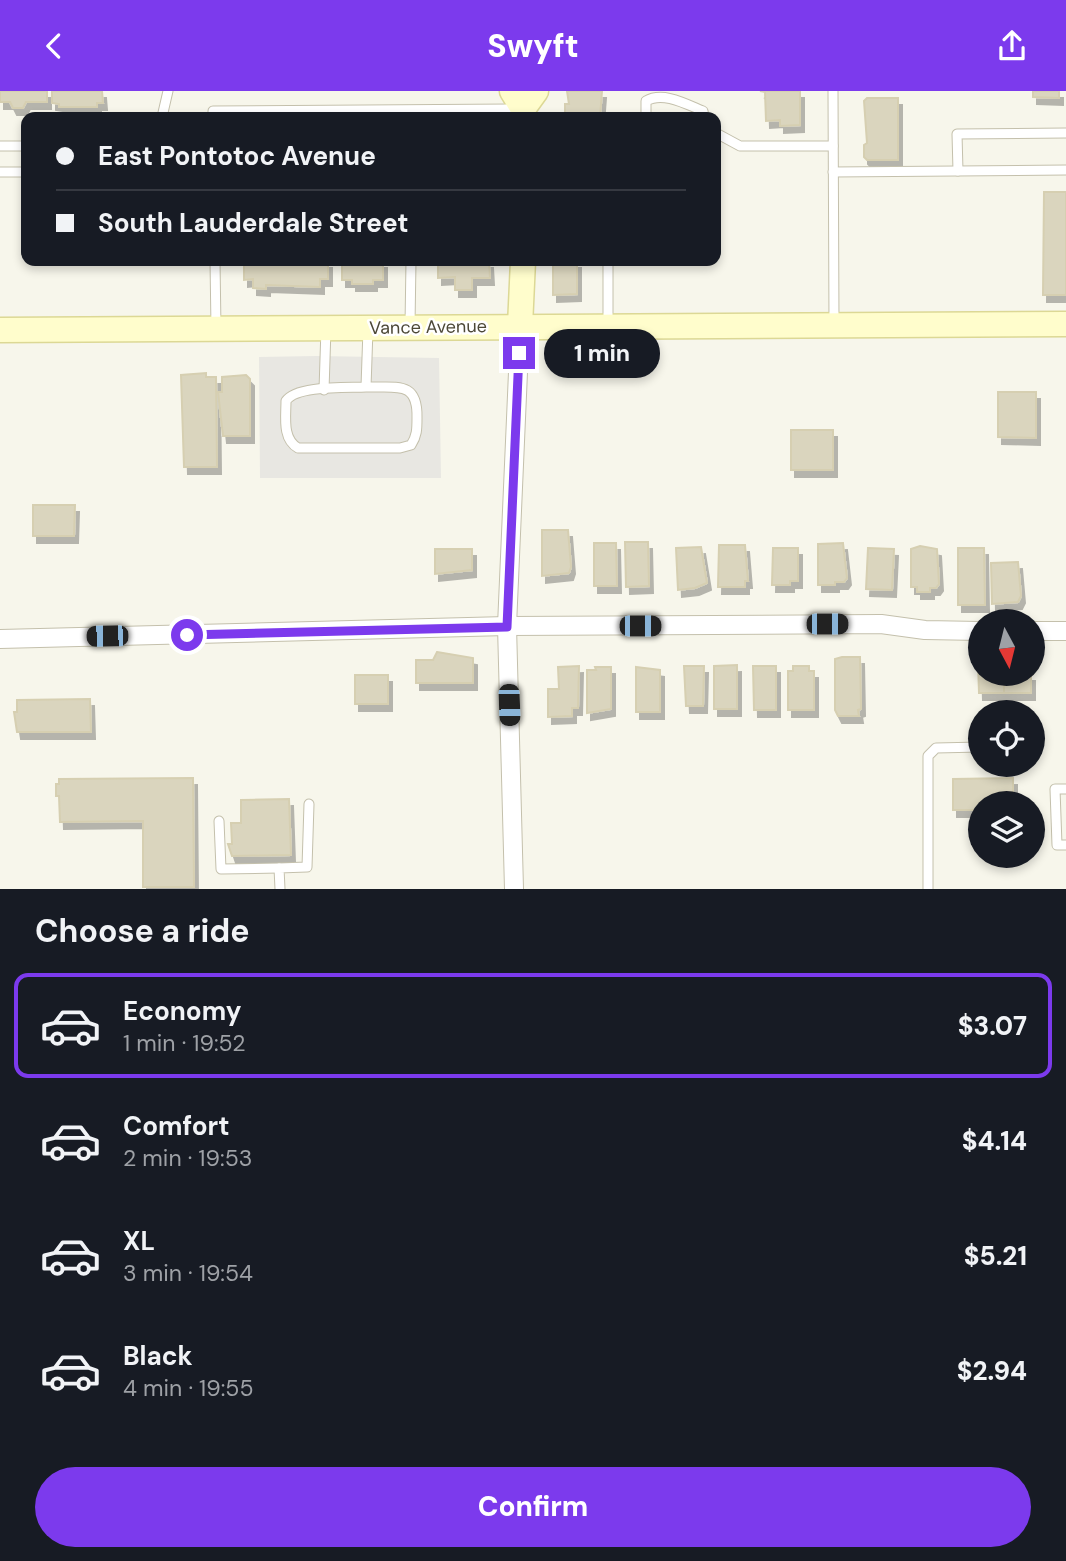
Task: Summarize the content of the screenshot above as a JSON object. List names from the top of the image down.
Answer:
{
  "streets": {
    "street": ["Vance Avenue"]
  },
  "north": "bottom",
  "page": {
    "header": "Swyft",
    "banner": ["East Pontotoc Avenue", "South Lauderdale Street"],
    "bubble": "1 min",
    "heading": "Choose a ride",
    "list": [
      {
        "name": "Economy",
        "note": "1 min · 19:52",
        "value": "$3.07"
      },
      {
        "name": "Comfort",
        "note": "2 min · 19:53",
        "value": "$4.14"
      },
      {
        "name": "XL",
        "note": "3 min · 19:54",
        "value": "$5.21"
      },
      {
        "name": "Black",
        "note": "4 min · 19:55",
        "value": "$2.94"
      }
    ],
    "buttons": "Confirm"
  }
}
